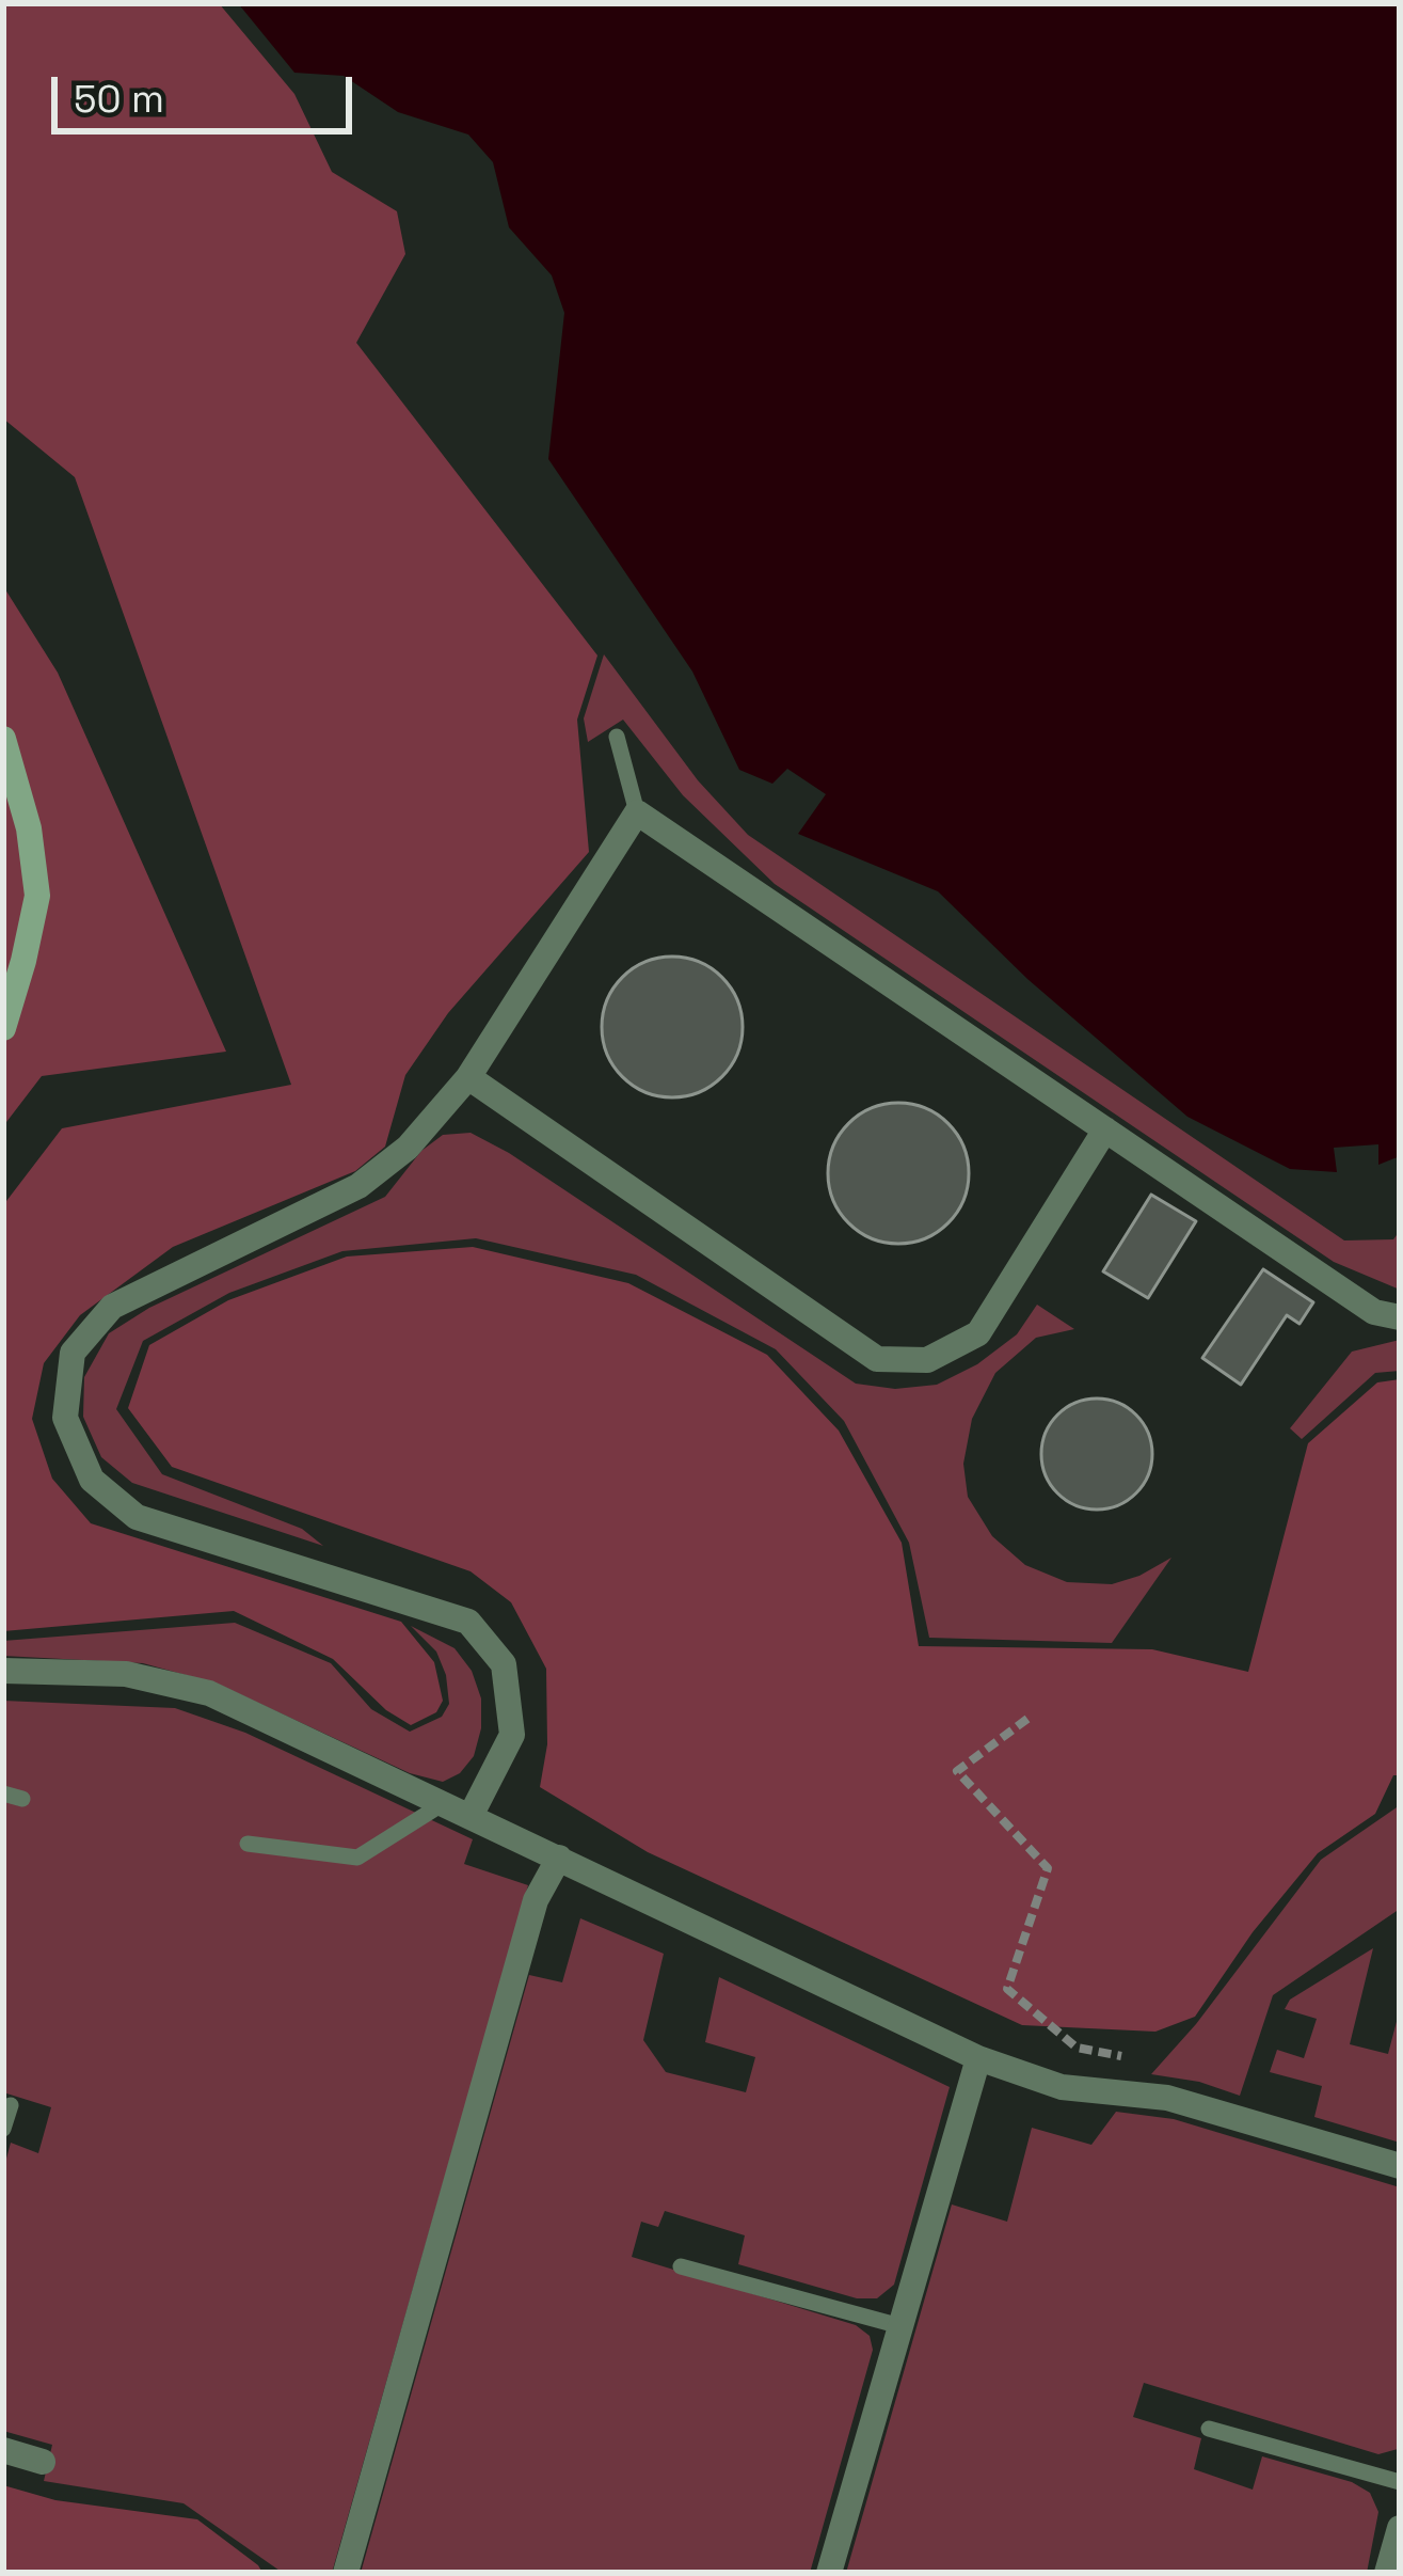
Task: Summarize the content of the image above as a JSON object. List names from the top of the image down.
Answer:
{
  "scale_bar": "50 m"
}
